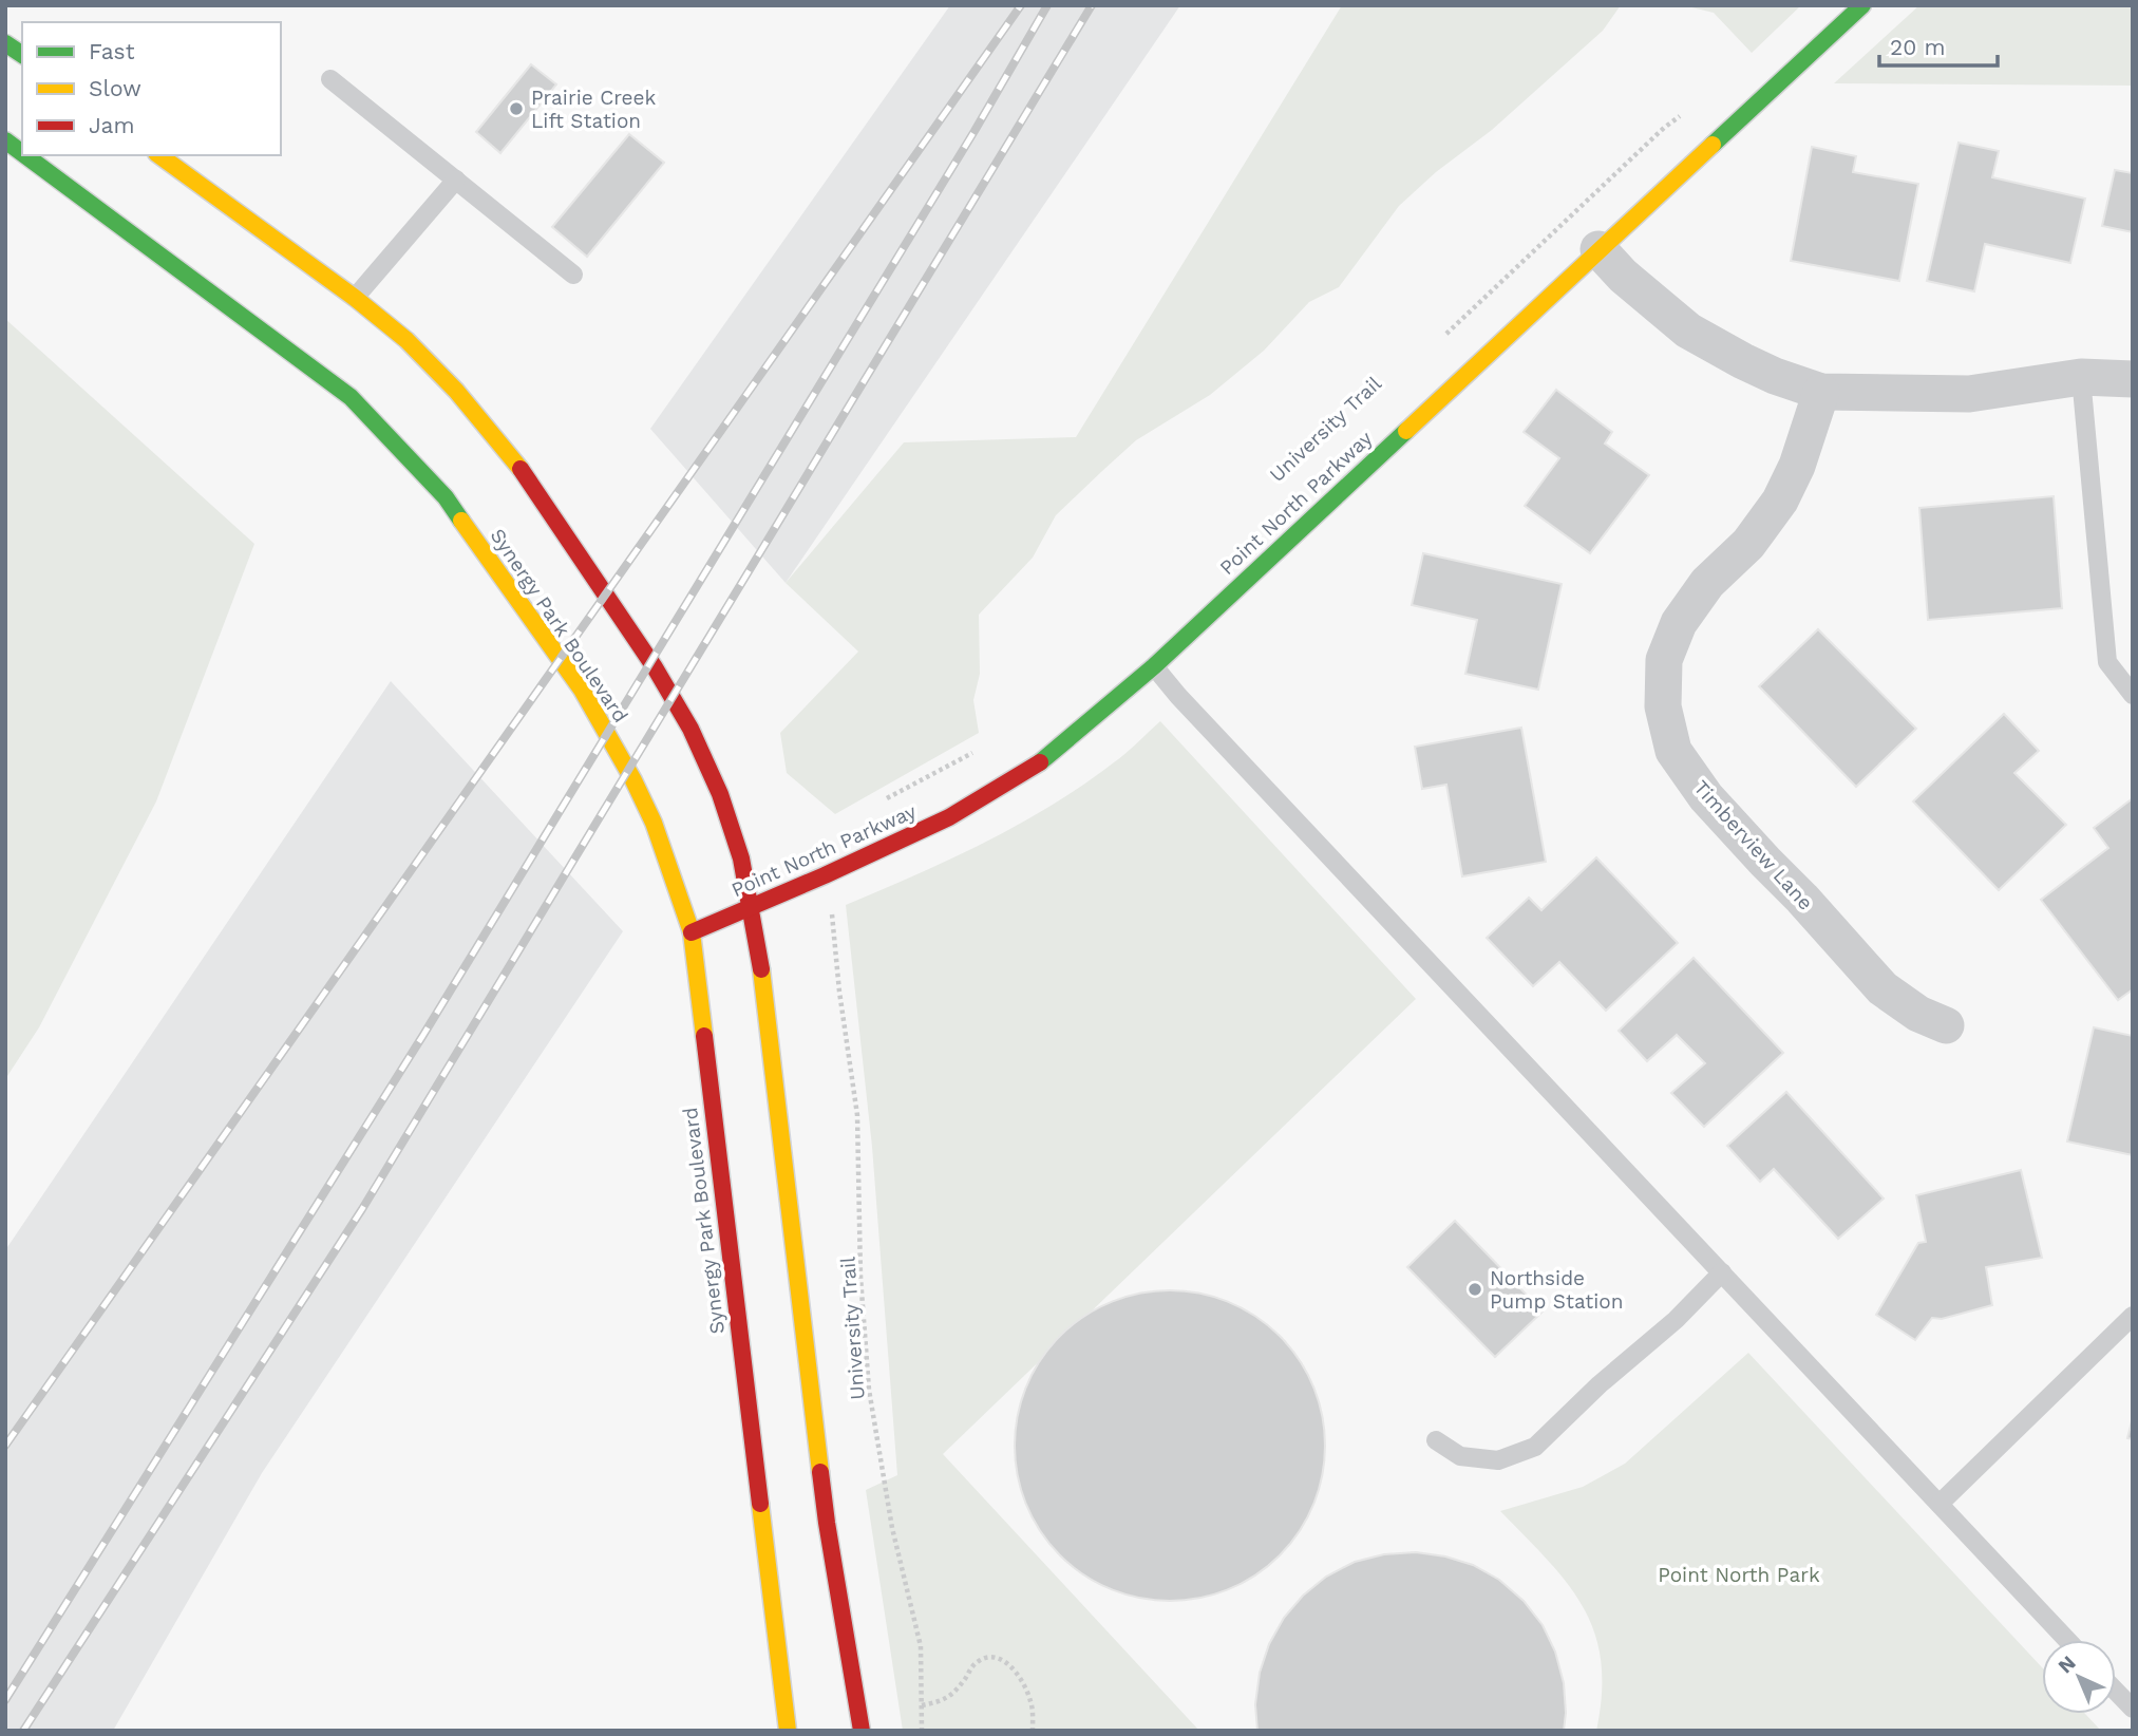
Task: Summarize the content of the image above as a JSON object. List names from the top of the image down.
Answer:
{
  "streets": {
    "street": ["Point North Parkway", "Synergy Park Boulevard", "Timberview Lane"],
    "path": ["University Trail"]
  },
  "crossings": [
    ["Point North Parkway", "Synergy Park Boulevard"]
  ],
  "parks": ["Point North Park"],
  "places": ["Prairie Creek Lift Station", "Northside Pump Station"],
  "legend": ["Fast", "Slow", "Jam"],
  "scale_bar": "20 m",
  "north": "top left"
}
